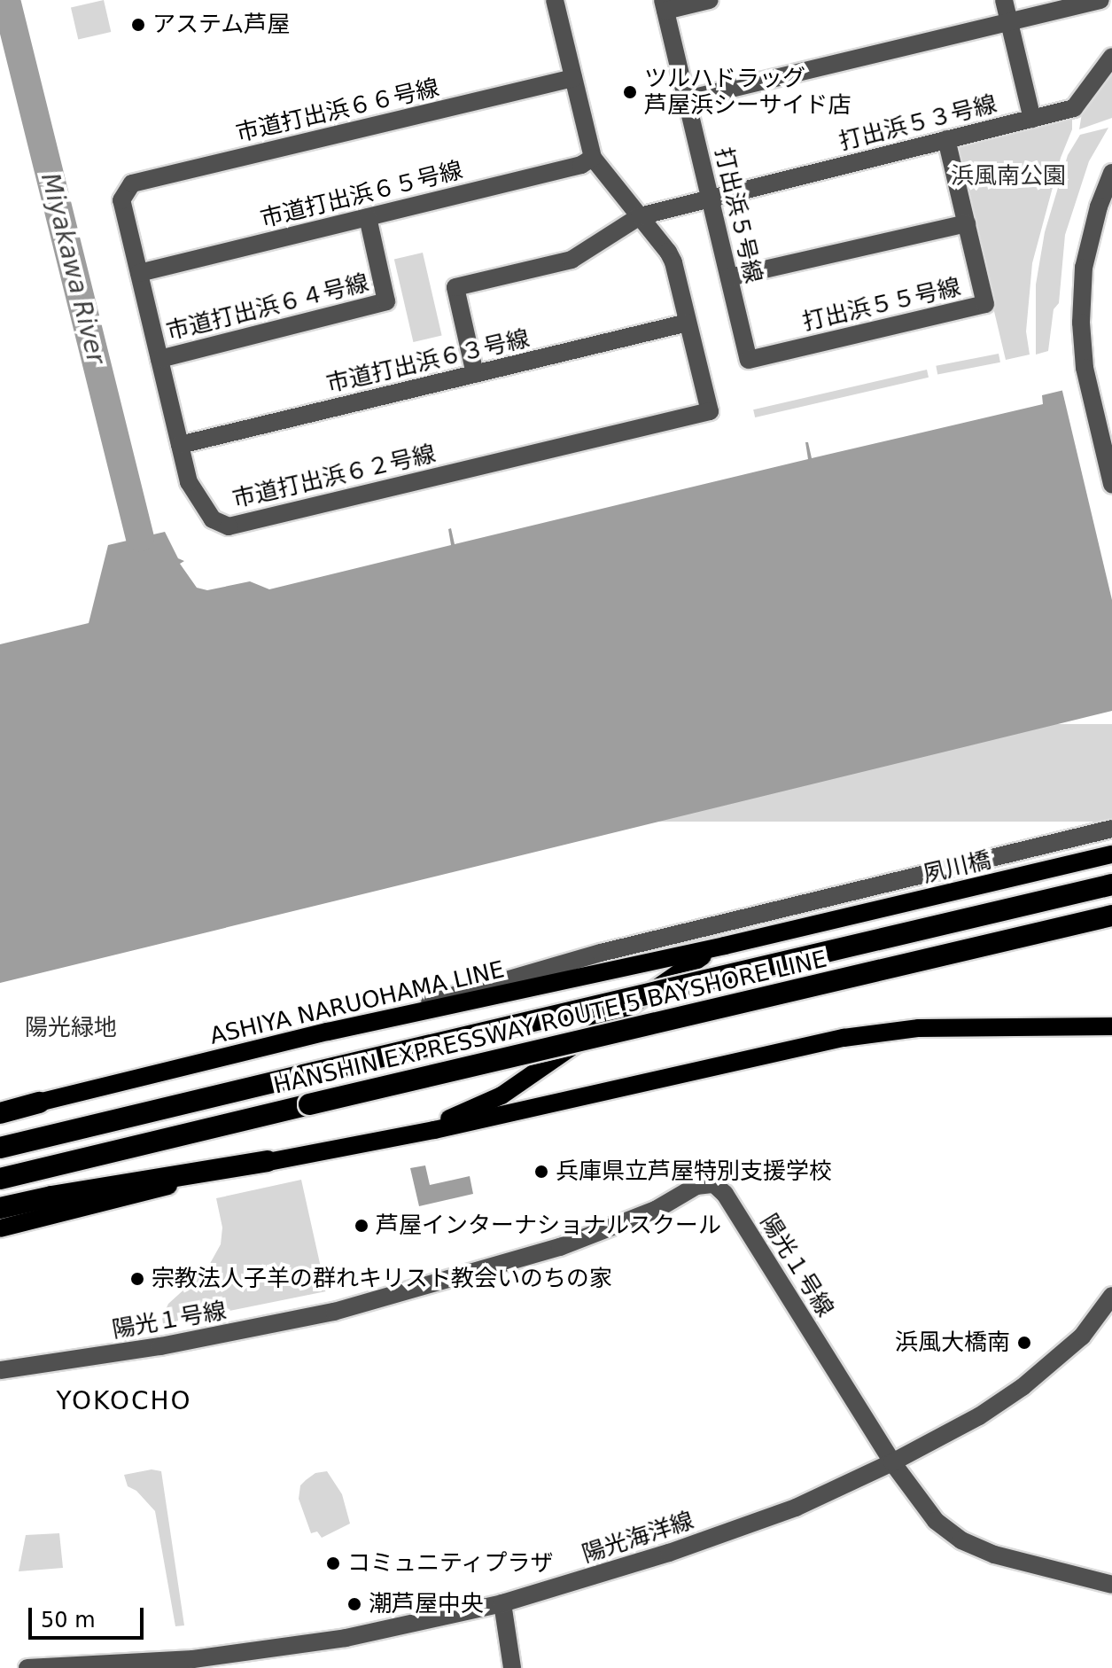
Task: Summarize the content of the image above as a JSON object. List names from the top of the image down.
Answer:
{
  "streets": {
    "highway": ["HANSHIN EXPRESSWAY ROUTE 5 BAYSHORE LINE"],
    "main road": ["夙川橋", "ASHIYA NARUOHAMA LINE"],
    "street": [
      "市道打出浜６６号線",
      "打出浜５３号線",
      "市道打出浜６５号線",
      "打出浜５号線",
      "打出浜５５号線",
      "市道打出浜６４号線",
      "市道打出浜６３号線",
      "市道打出浜６２号線",
      "陽光１号線",
      "陽光海洋線"
    ]
  },
  "crossings": [
    ["市道打出浜６６号線", "市道打出浜６２号線"],
    ["打出浜５３号線", "打出浜５号線"],
    ["打出浜５３号線", "打出浜５５号線"],
    ["打出浜５３号線", "市道打出浜６３号線"],
    ["市道打出浜６５号線", "市道打出浜６４号線"],
    ["市道打出浜６５号線", "市道打出浜６２号線"],
    ["打出浜５号線", "打出浜５５号線"],
    ["市道打出浜６４号線", "市道打出浜６２号線"],
    ["市道打出浜６３号線", "市道打出浜６２号線"],
    ["夙川橋", "ASHIYA NARUOHAMA LINE"],
    ["陽光１号線", "陽光海洋線"]
  ],
  "districts": ["YOKOCHO"],
  "water": ["Miyakawa River"],
  "parks": ["浜風南公園", "陽光緑地"],
  "places": [
    "アステム芦屋",
    "ツルハドラッグ 芦屋浜シーサイド店",
    "兵庫県立芦屋特別支援学校",
    "芦屋インターナショナルスクール",
    "宗教法人子羊の群れキリスト教会いのちの家",
    "浜風大橋南",
    "コミュニティプラザ",
    "潮芦屋中央"
  ],
  "scale_bar": "50 m"
}
